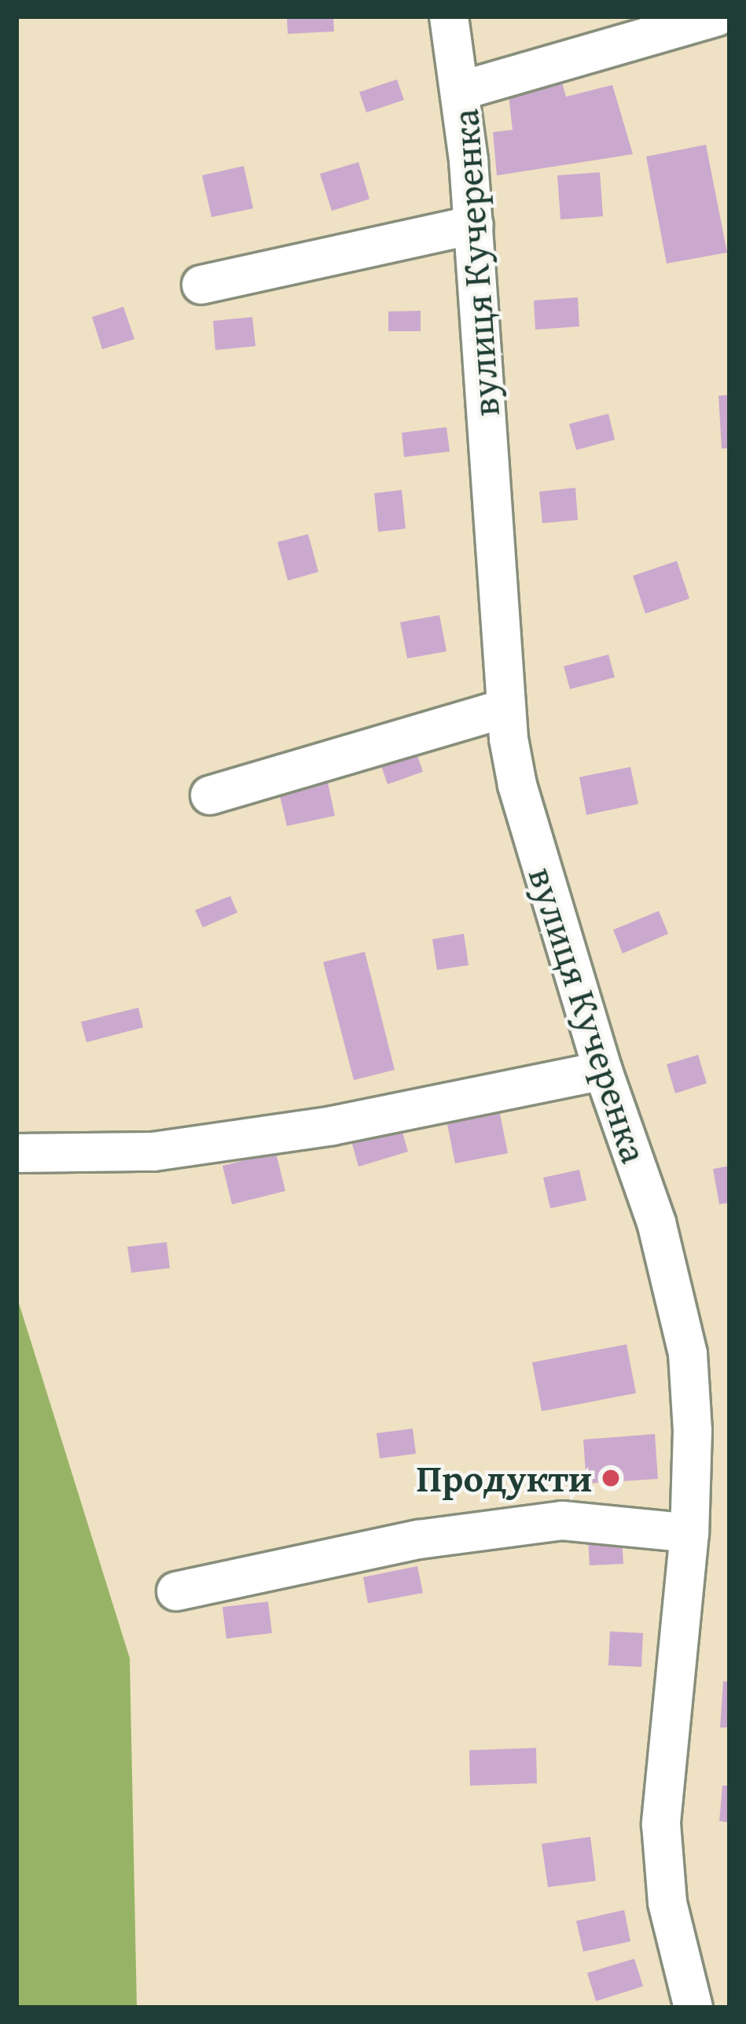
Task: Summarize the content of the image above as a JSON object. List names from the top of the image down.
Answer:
{
  "streets": {
    "street": ["вулиця Кучеренка"]
  },
  "places": ["Продукти"]
}
